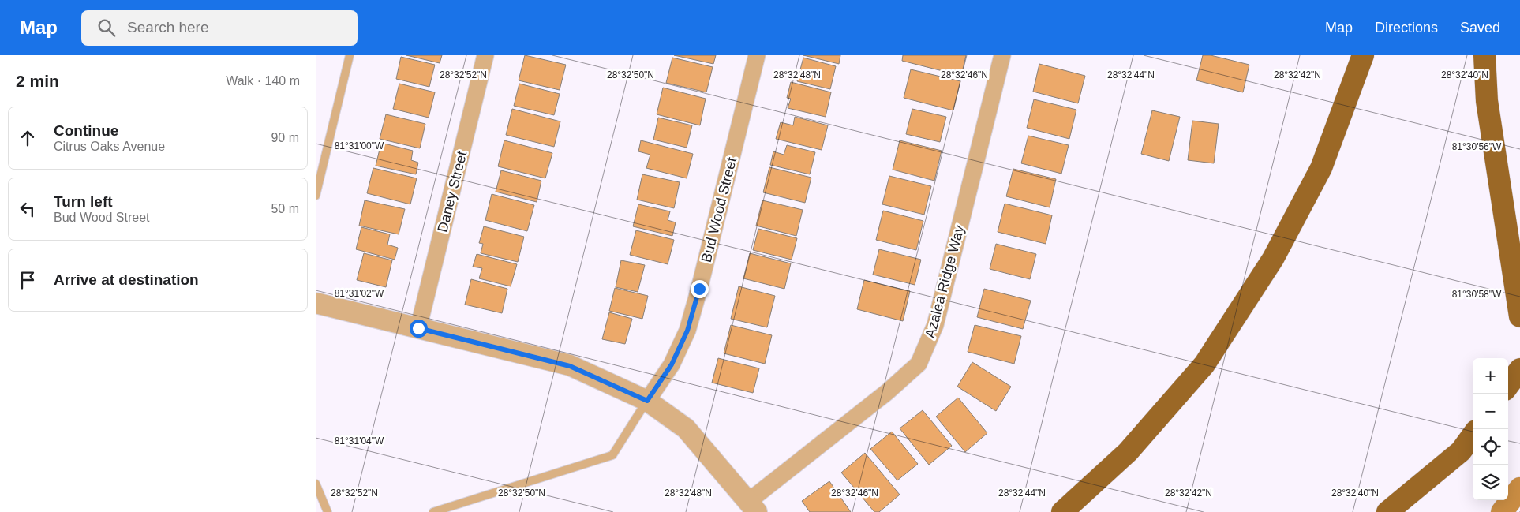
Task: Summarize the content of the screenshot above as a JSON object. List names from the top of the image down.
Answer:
{
  "streets": {
    "street": ["Daney Street", "Bud Wood Street", "Azalea Ridge Way"]
  },
  "page": {
    "header": "Map",
    "search": "Search here",
    "nav": ["Map", "Directions", "Saved"],
    "heading": ["2 min", "Walk · 140 m"],
    "list": [
      ["Continue", "Citrus Oaks Avenue", "90 m"],
      ["Turn left", "Bud Wood Street", "50 m"],
      "Arrive at destination"
    ],
    "map_buttons": ["+", "−"]
  },
  "coordinates": [
    "28°32'52\"N",
    "28°32'50\"N",
    "28°32'48\"N",
    "28°32'46\"N",
    "28°32'44\"N",
    "28°32'42\"N",
    "28°32'40\"N",
    "81°31'00\"W",
    "81°30'56\"W",
    "81°31'02\"W",
    "81°30'58\"W",
    "81°31'04\"W"
  ]
}
